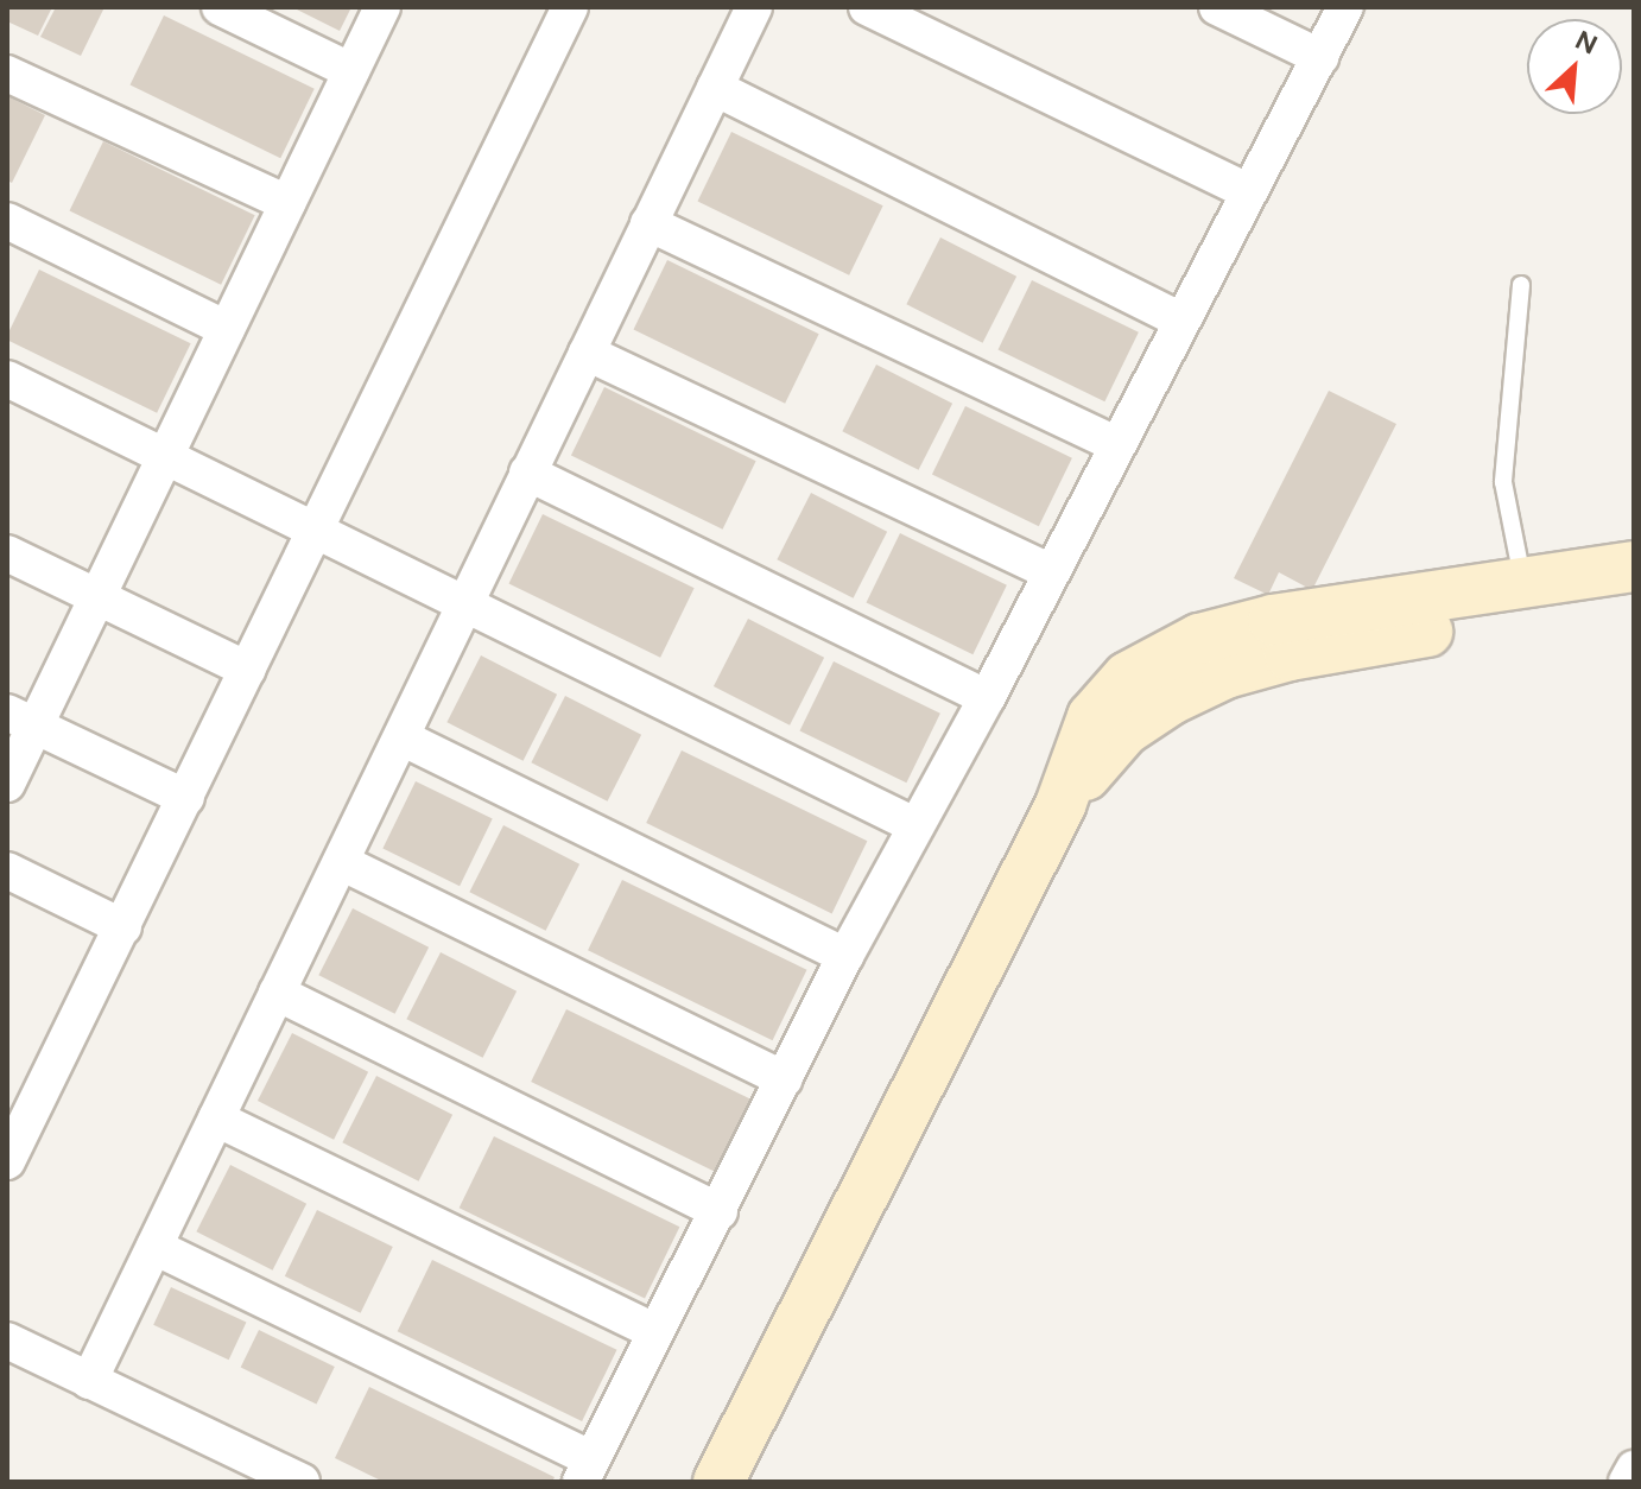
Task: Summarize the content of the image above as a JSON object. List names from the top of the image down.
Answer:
{
  "north": "top right"
}
